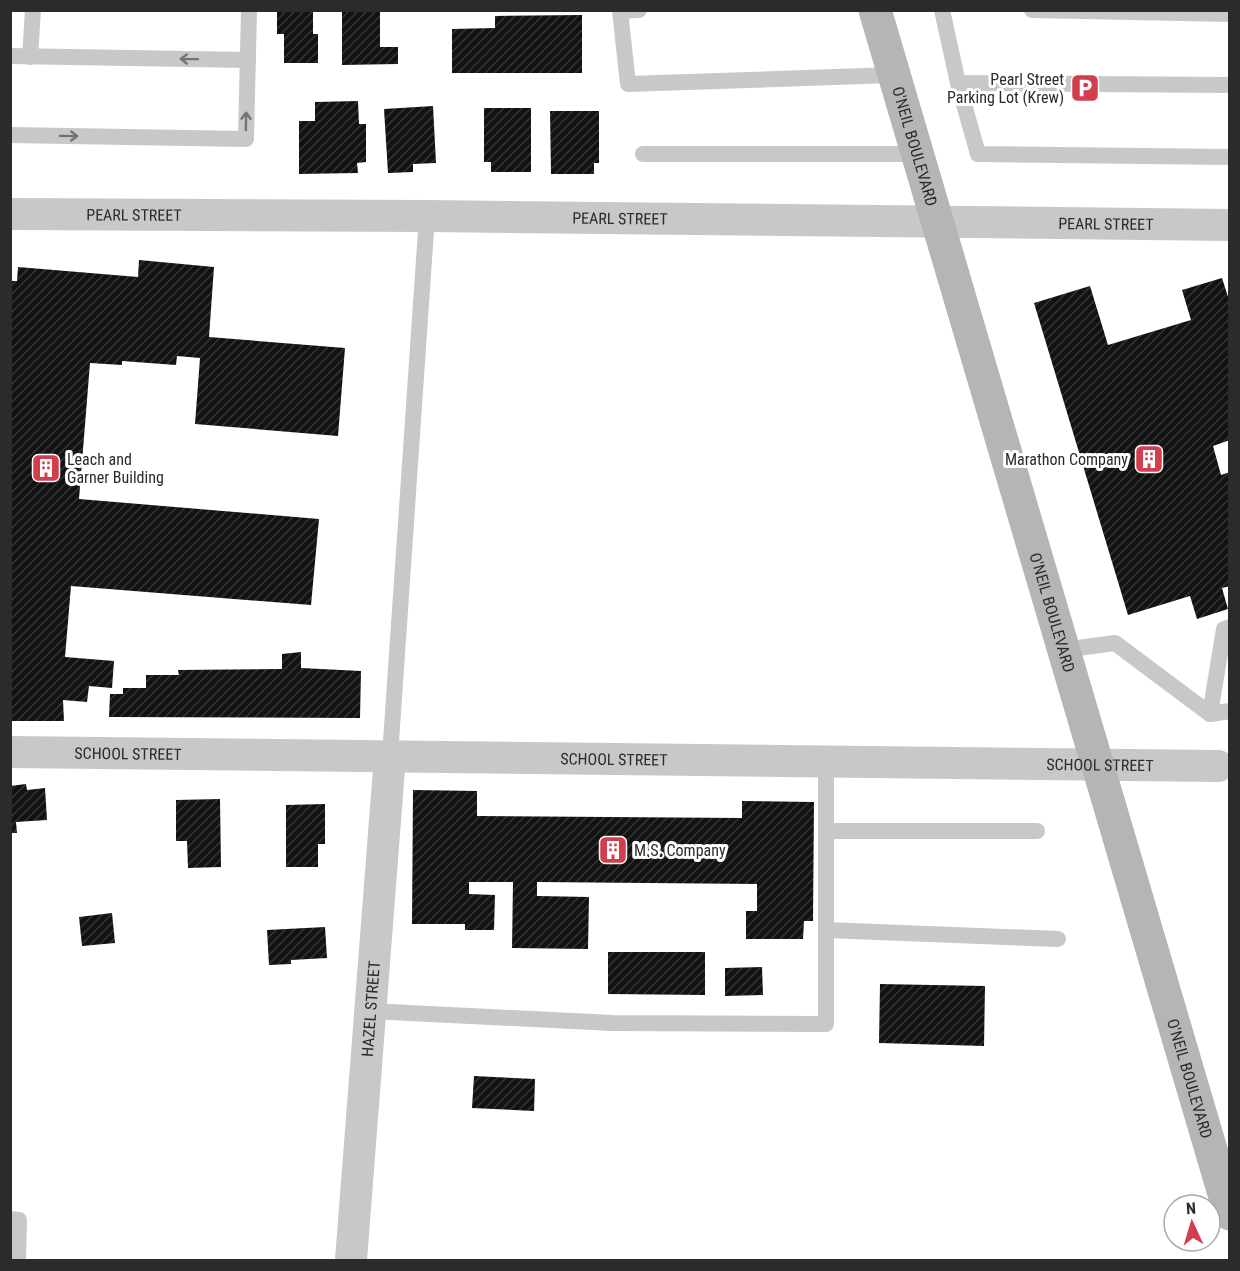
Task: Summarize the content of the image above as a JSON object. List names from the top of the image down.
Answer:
{
  "streets": {
    "main road": ["O'NEIL BOULEVARD"],
    "street": ["PEARL STREET", "SCHOOL STREET", "HAZEL STREET"]
  },
  "crossings": [
    ["O'NEIL BOULEVARD", "PEARL STREET"],
    ["O'NEIL BOULEVARD", "SCHOOL STREET"],
    ["SCHOOL STREET", "HAZEL STREET"]
  ],
  "places": {
    "parking": ["Pearl Street Parking Lot (Krew)"],
    "building": ["Marathon Company", "Leach and Garner Building", "M.S. Company"]
  },
  "north": "top"
}
